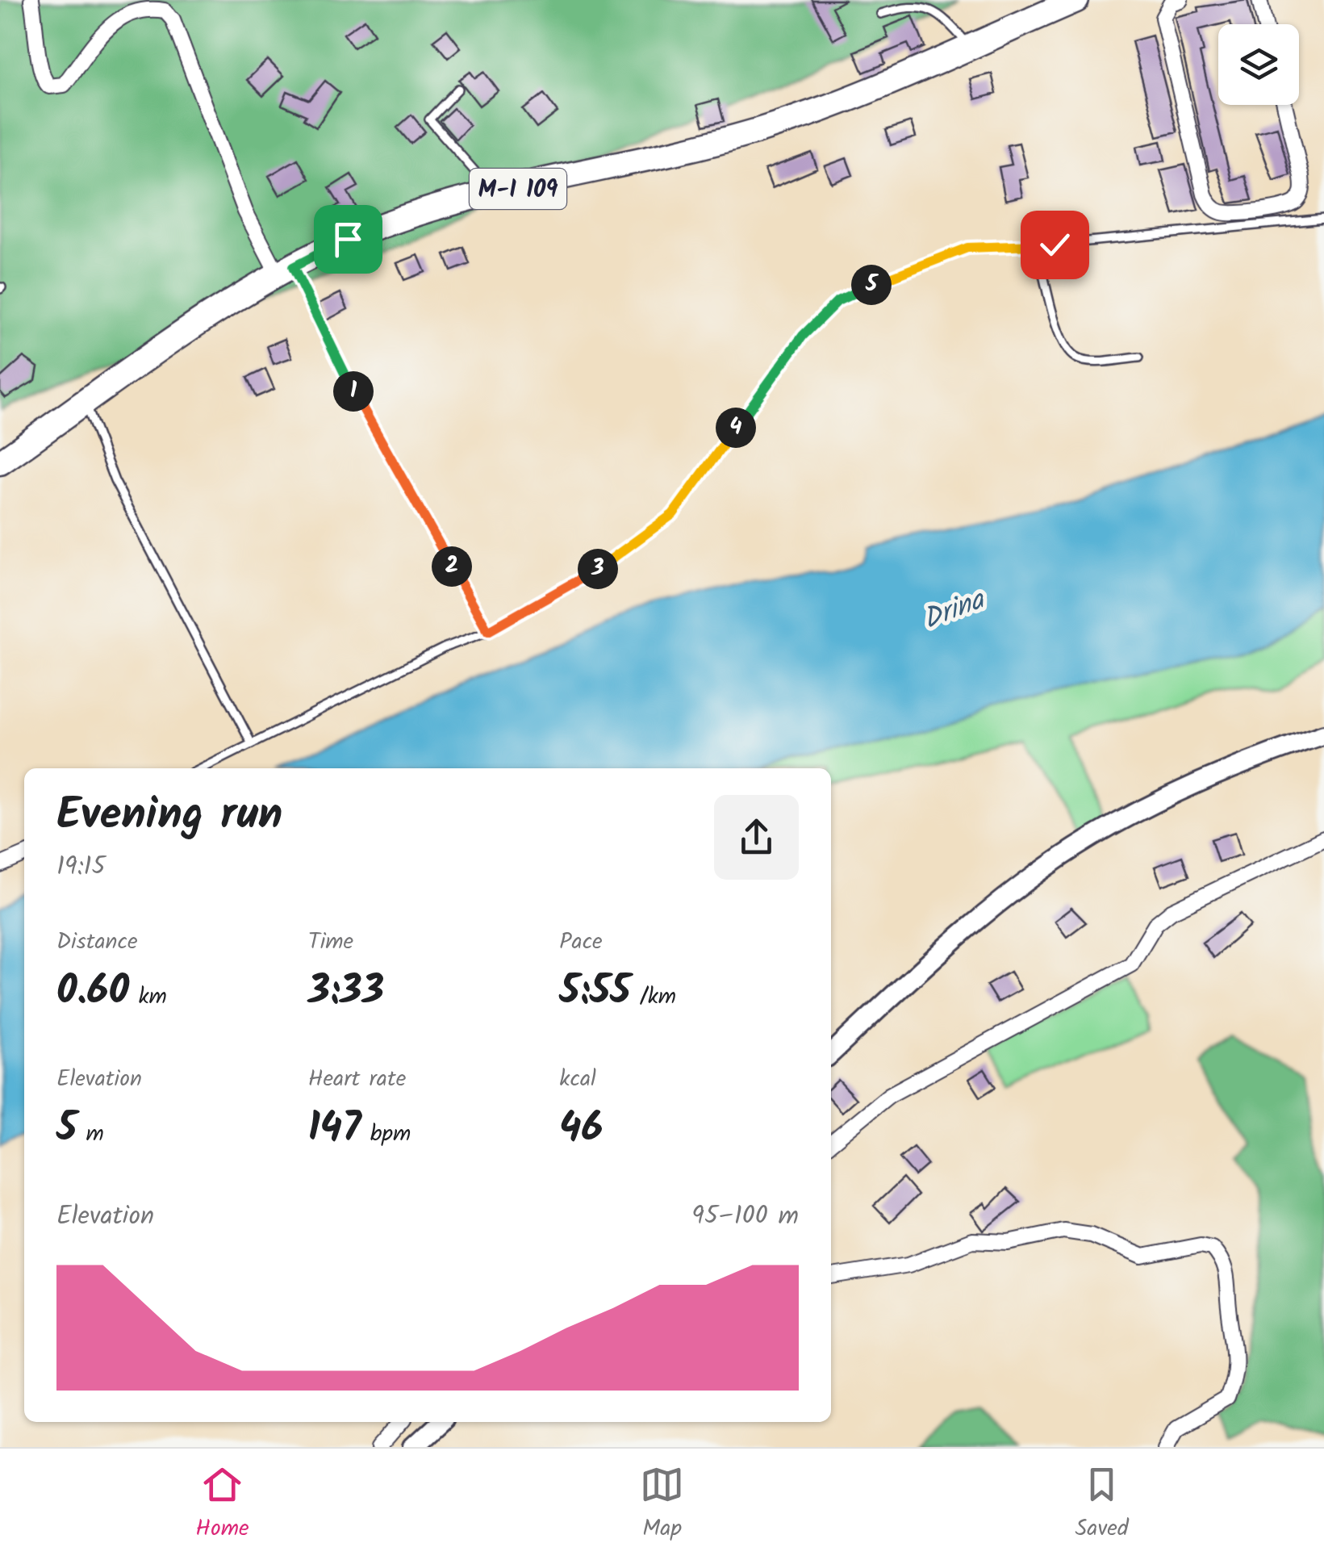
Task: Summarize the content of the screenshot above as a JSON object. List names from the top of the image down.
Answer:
{
  "streets": {
    "main road": ["M-I 109"]
  },
  "water": ["Drina"],
  "page": {
    "pins": [
      "5",
      "1",
      "4",
      "2",
      "3"
    ],
    "heading": ["Evening run", "19:15"],
    "stats": [
      ["Distance", "0.60 km"],
      ["Time", "3:33"],
      ["Pace", "5:55 /km"],
      ["Elevation", "5 m"],
      ["Heart rate", "147 bpm"],
      ["kcal", "46"]
    ],
    "chart": ["Elevation", "95–100 m"],
    "tabs": ["Home", "Map", "Saved"]
  }
}
